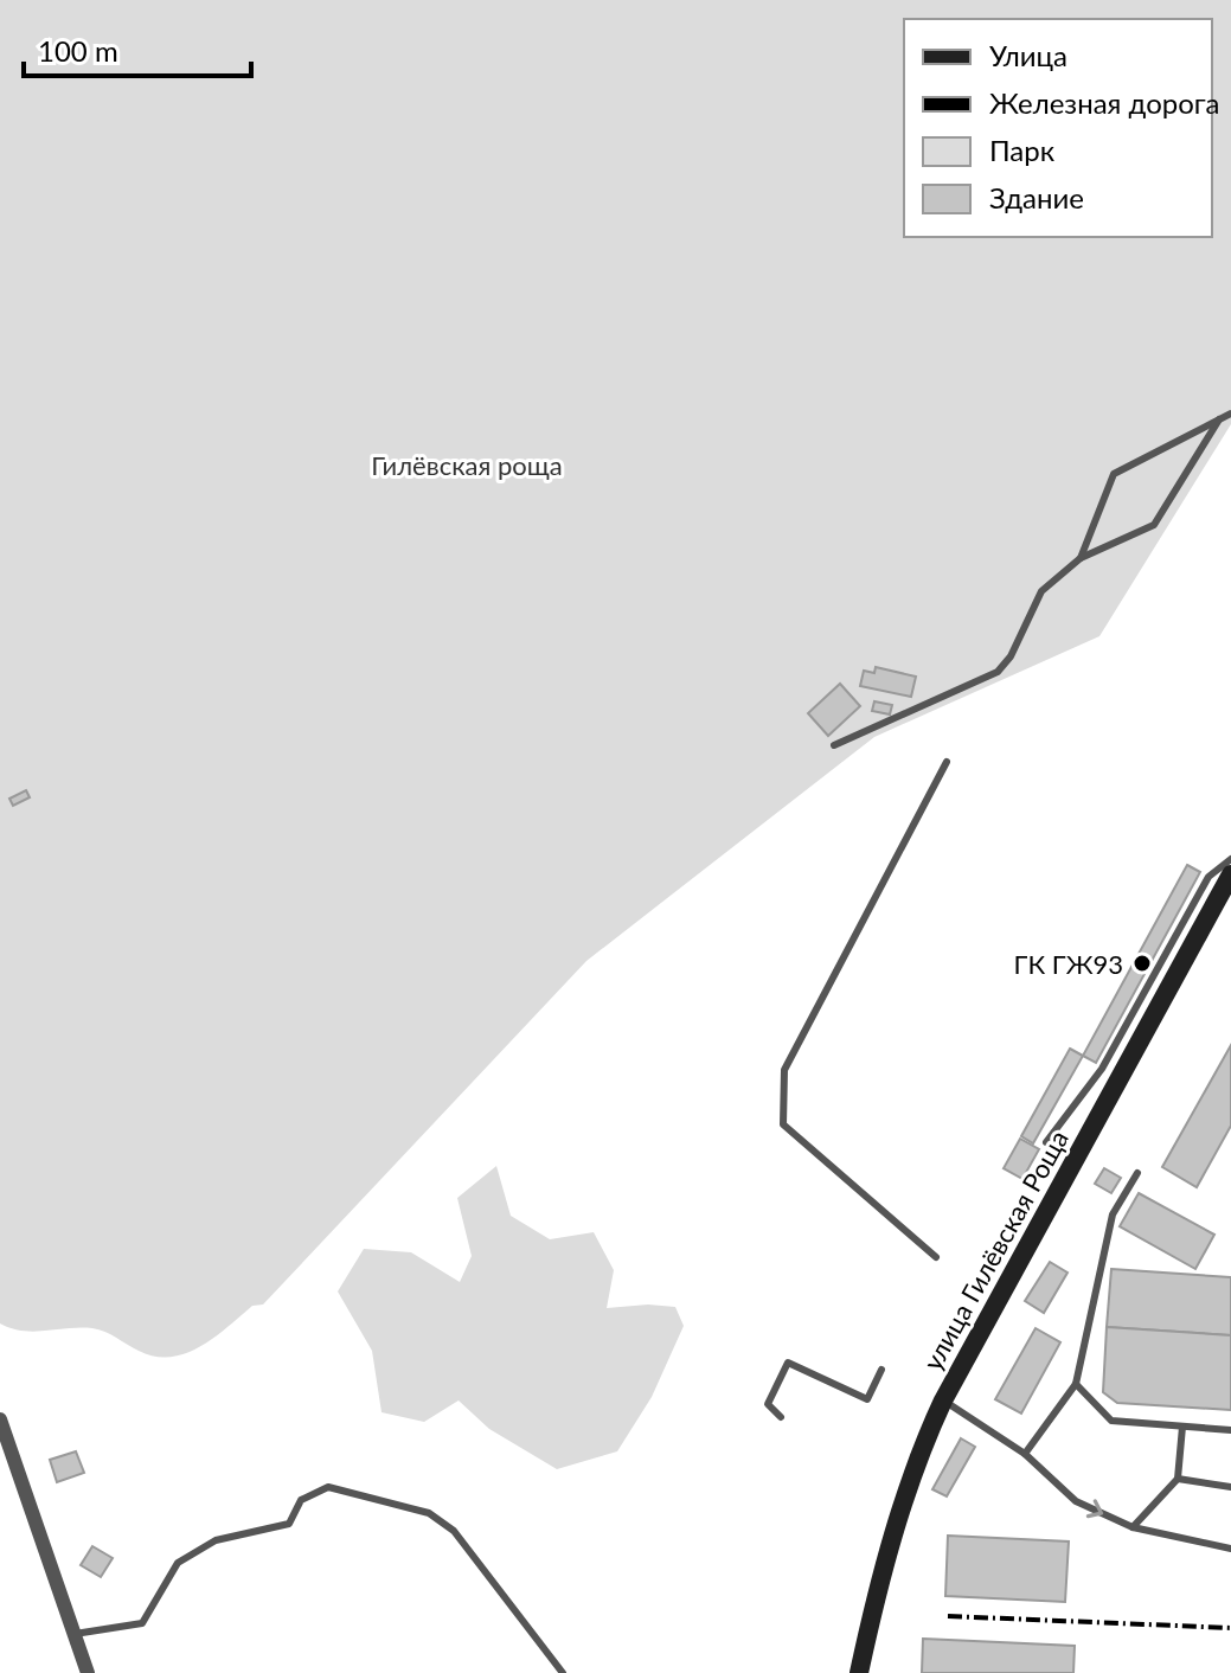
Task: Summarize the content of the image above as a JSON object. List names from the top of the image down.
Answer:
{
  "streets": {
    "street": ["улица Гилёвская Роща"]
  },
  "parks": ["Гилёвская роща"],
  "places": ["ГК ГЖ93"],
  "legend": [
    "Улица",
    "Железная дорога",
    "Парк",
    "Здание"
  ],
  "scale_bar": "100 m"
}
